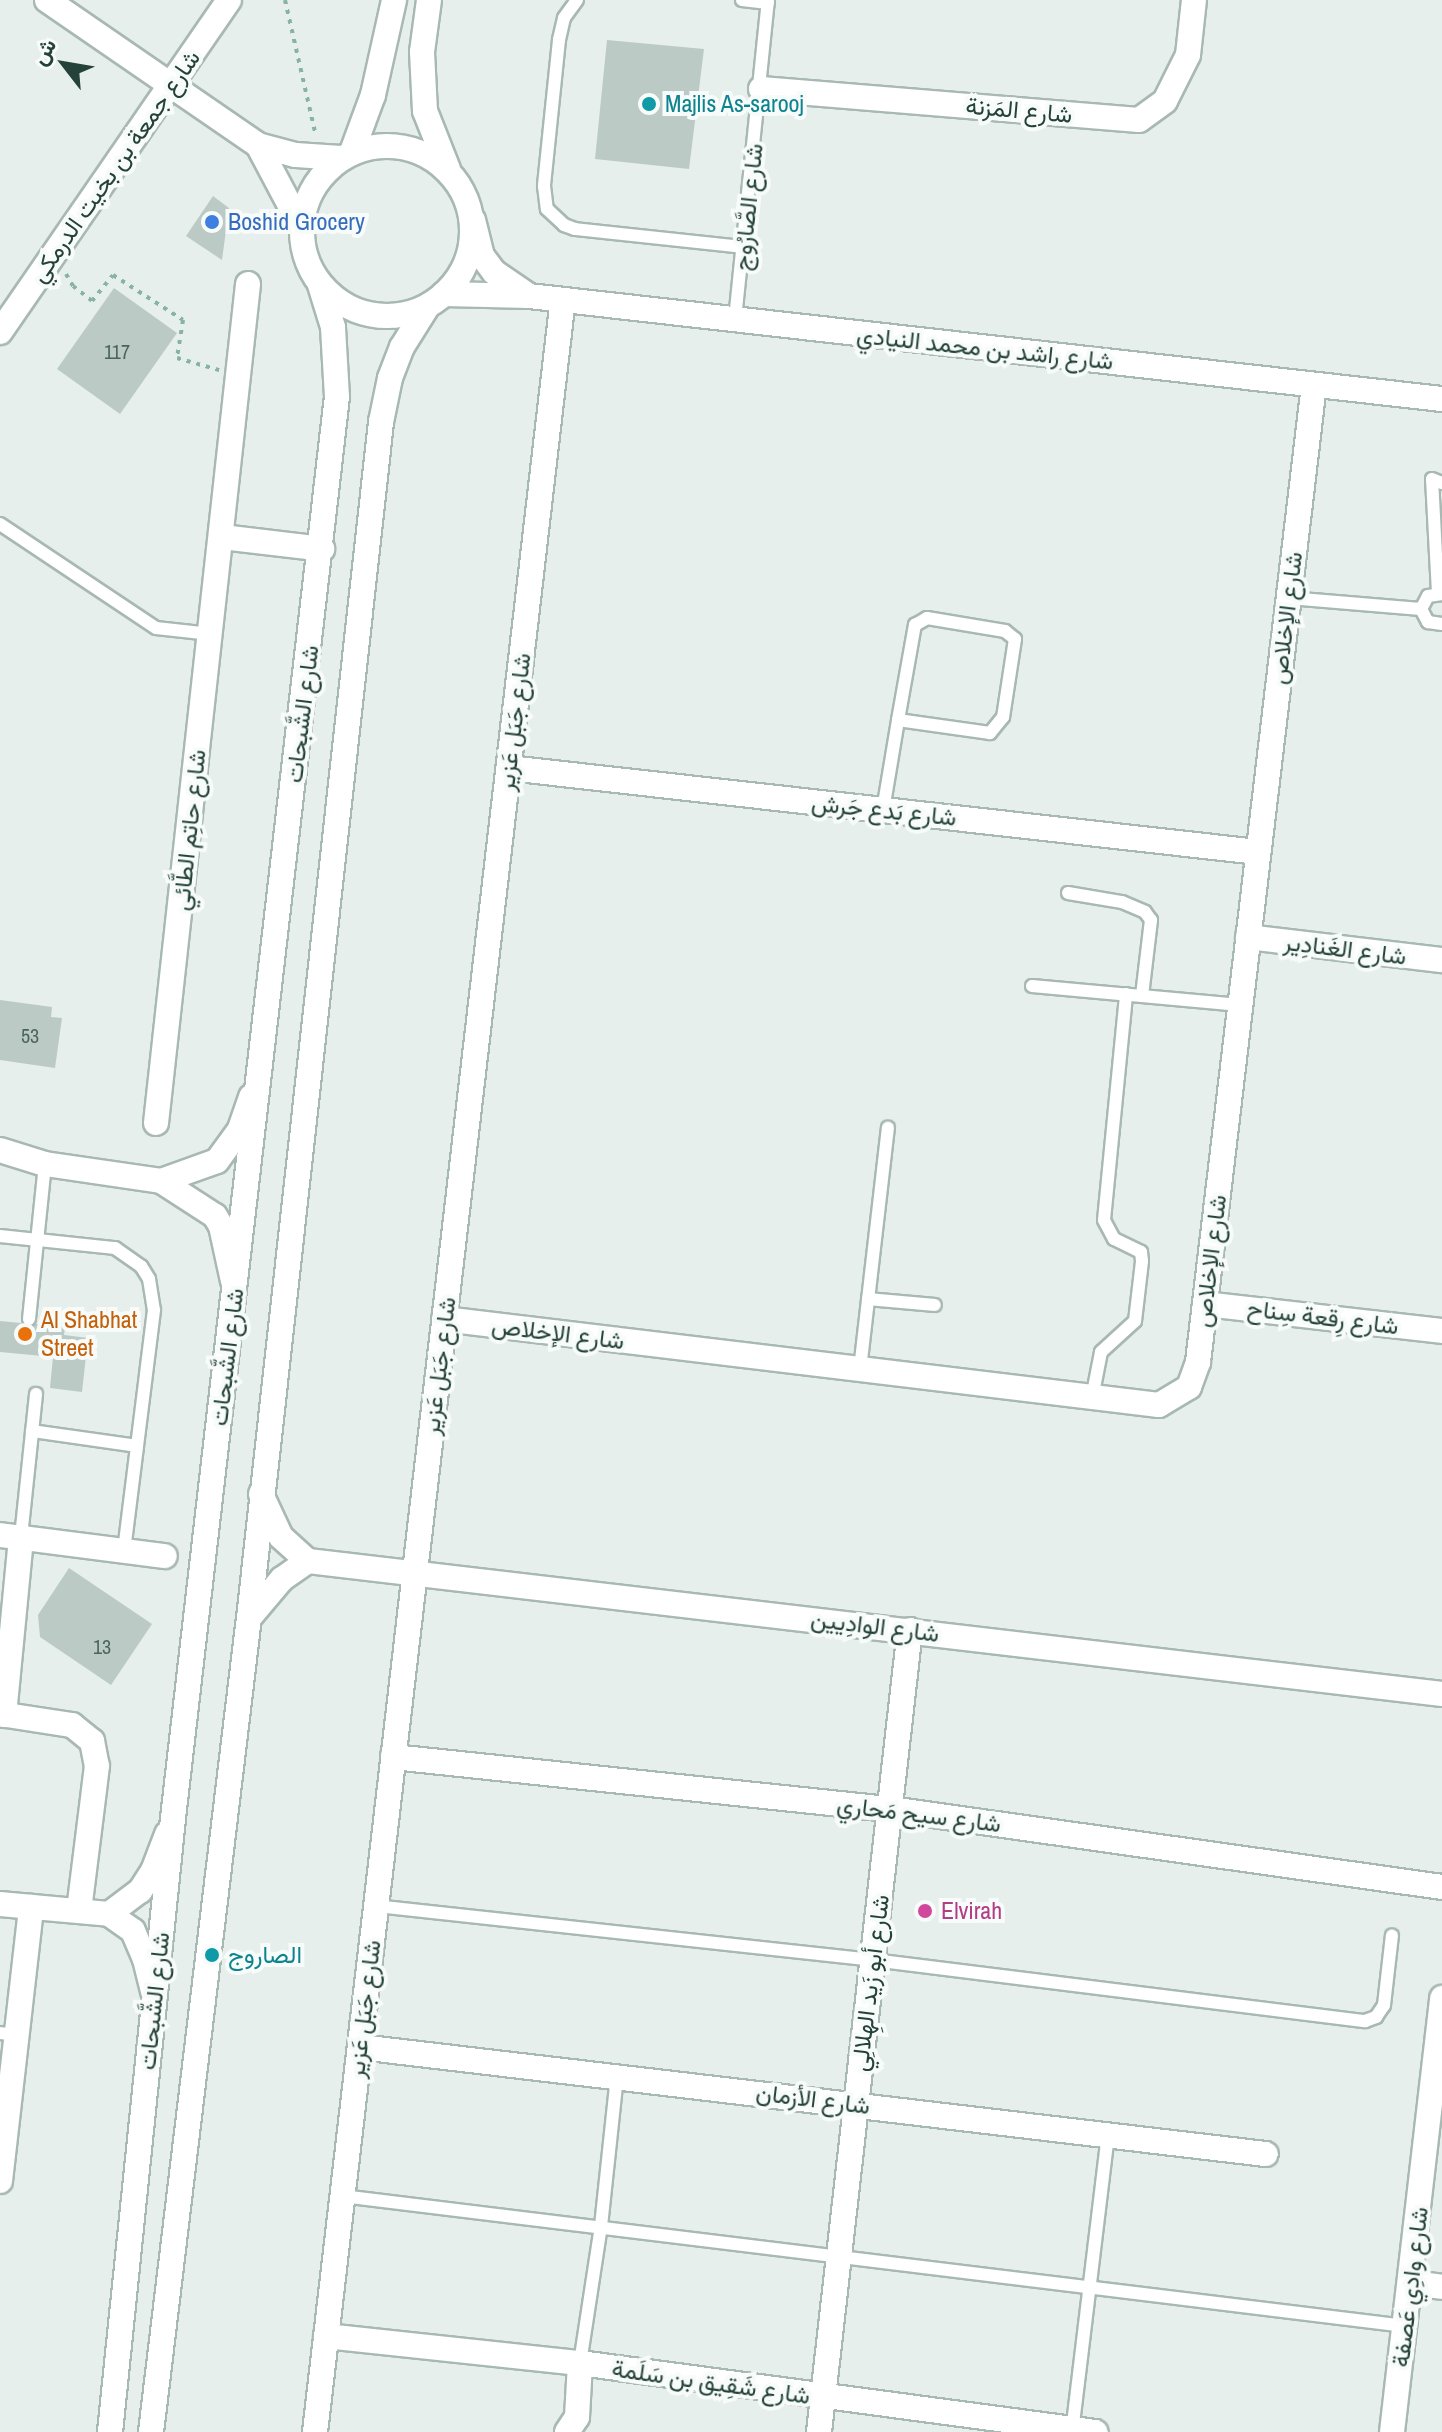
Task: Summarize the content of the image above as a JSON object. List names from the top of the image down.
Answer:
{
  "streets": {
    "street": [
      "شارع المَزنة",
      "شارع جمعة بن بخيت الدرمكي",
      "شارع راشد بن محمد النيادي",
      "شارع الإخلاص",
      "شارع الشَّبحات",
      "شارع جَبَل عَزير",
      "شارع بَدع جَرش",
      "شارع حاتِم الطَّائي",
      "شارع الغَنادِير",
      "شارع رِقعة سِناح",
      "شارع الوادِيين",
      "شارع سيح مَحاري",
      "شارع أبو زَيد الهِلالِي",
      "شارع الأزمان",
      "شارع وادِي عَصفة",
      "شارع شَقِيق بن سَلَمة"
    ],
    "lane": ["شارع الصَّارُوج"]
  },
  "crossings": [
    ["شارع المَزنة", "شارع الصَّارُوج"],
    ["شارع الصَّارُوج", "شارع راشد بن محمد النيادي"],
    ["شارع راشد بن محمد النيادي", "شارع الإخلاص"],
    ["شارع راشد بن محمد النيادي", "شارع الشَّبحات"],
    ["شارع راشد بن محمد النيادي", "شارع جَبَل عَزير"],
    ["شارع الإخلاص", "شارع جَبَل عَزير"],
    ["شارع الإخلاص", "شارع بَدع جَرش"],
    ["شارع الإخلاص", "شارع الغَنادِير"],
    ["شارع الإخلاص", "شارع رِقعة سِناح"],
    ["شارع جَبَل عَزير", "شارع بَدع جَرش"],
    ["شارع جَبَل عَزير", "شارع الوادِيين"],
    ["شارع جَبَل عَزير", "شارع سيح مَحاري"],
    ["شارع جَبَل عَزير", "شارع الأزمان"],
    ["شارع جَبَل عَزير", "شارع شَقِيق بن سَلَمة"],
    ["شارع الوادِيين", "شارع أبو زَيد الهِلالِي"],
    ["شارع سيح مَحاري", "شارع أبو زَيد الهِلالِي"],
    ["شارع أبو زَيد الهِلالِي", "شارع الأزمان"],
    ["شارع أبو زَيد الهِلالِي", "شارع شَقِيق بن سَلَمة"]
  ],
  "places": [
    "Majlis As-sarooj",
    "Boshid Grocery",
    "Al Shabhat Street",
    "Elvirah",
    "الصاروج"
  ],
  "house_numbers": ["117", "53", "13"],
  "north": "top left"
}
